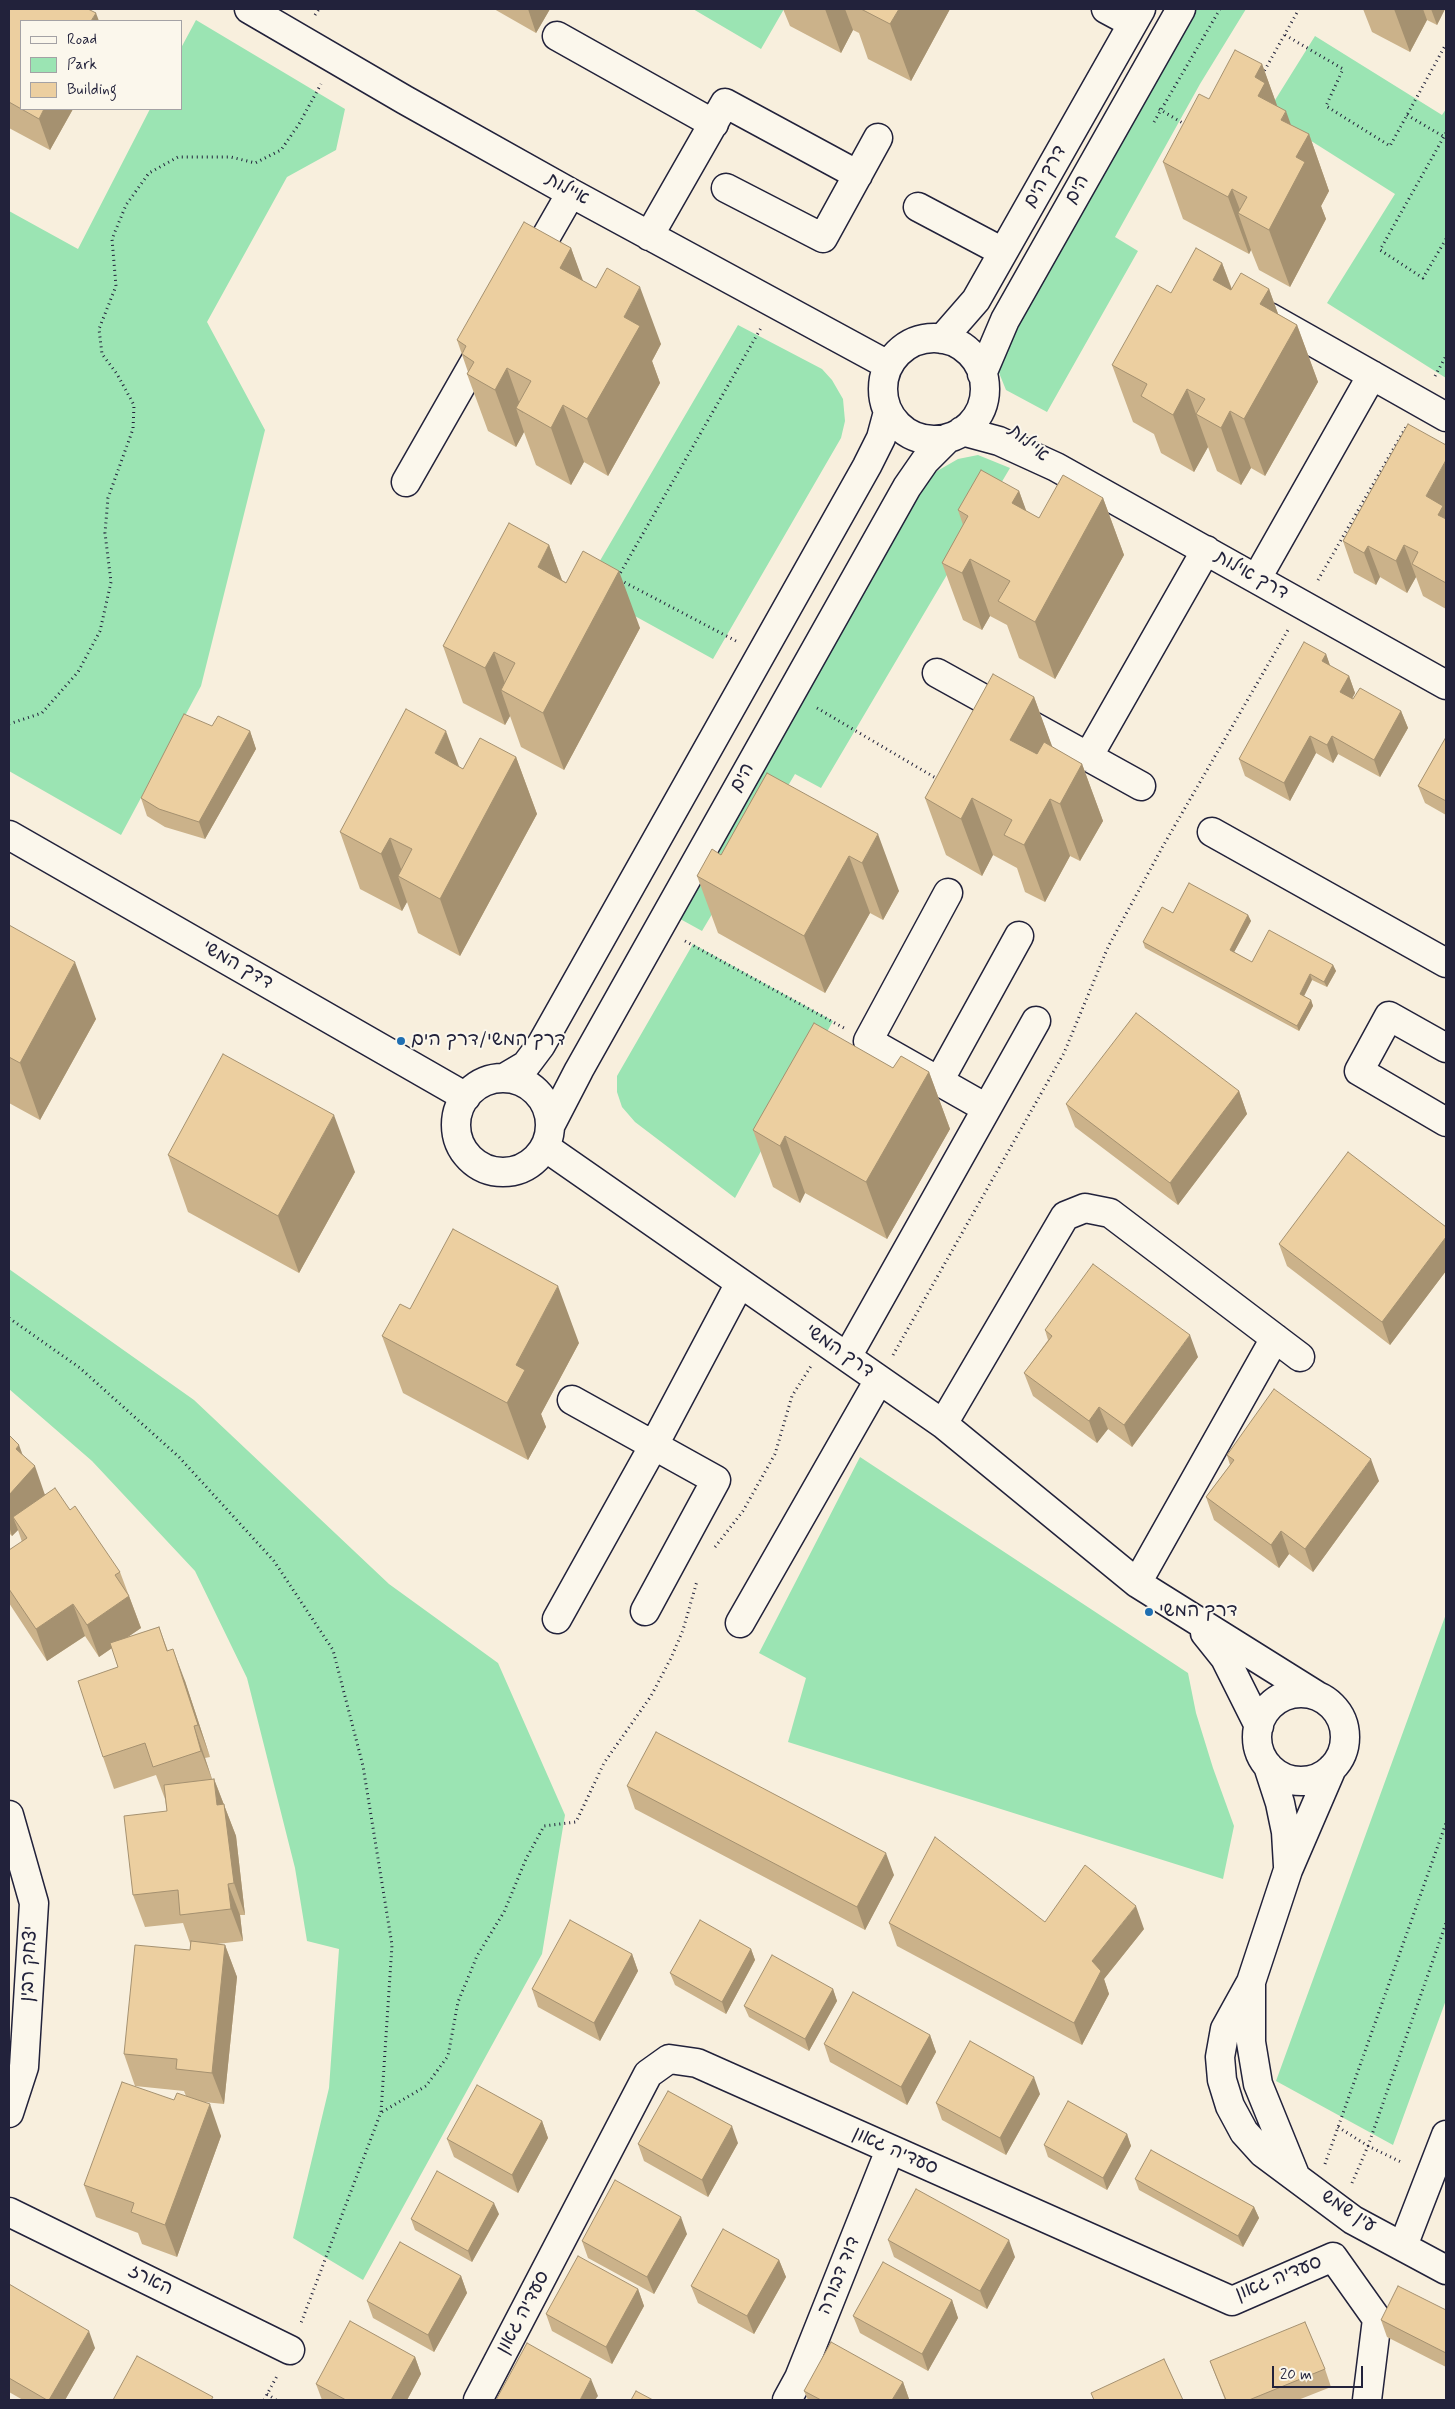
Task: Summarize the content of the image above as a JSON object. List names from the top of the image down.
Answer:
{
  "streets": {
    "street": [
      "דרך הים",
      "איילות",
      "הים",
      "דרך אילות",
      "דדך המשי",
      "דרך המשי",
      "יצחק רבין",
      "סעדיה גאון",
      "עין שמש",
      "דוד דבורה",
      "הארז"
    ]
  },
  "crossings": [
    ["דרך הים", "איילות"],
    ["דרך הים", "הים"],
    ["איילות", "הים"],
    ["איילות", "דרך אילות"],
    ["הים", "דדך המשי"],
    ["הים", "דרך המשי"],
    ["דדך המשי", "דרך המשי"],
    ["סעדיה גאון", "דוד דבורה"]
  ],
  "places": ["דרך המשי/דרך הים", "דרך המשי"],
  "legend": ["Road", "Park", "Building"],
  "scale_bar": "20 m"
}
